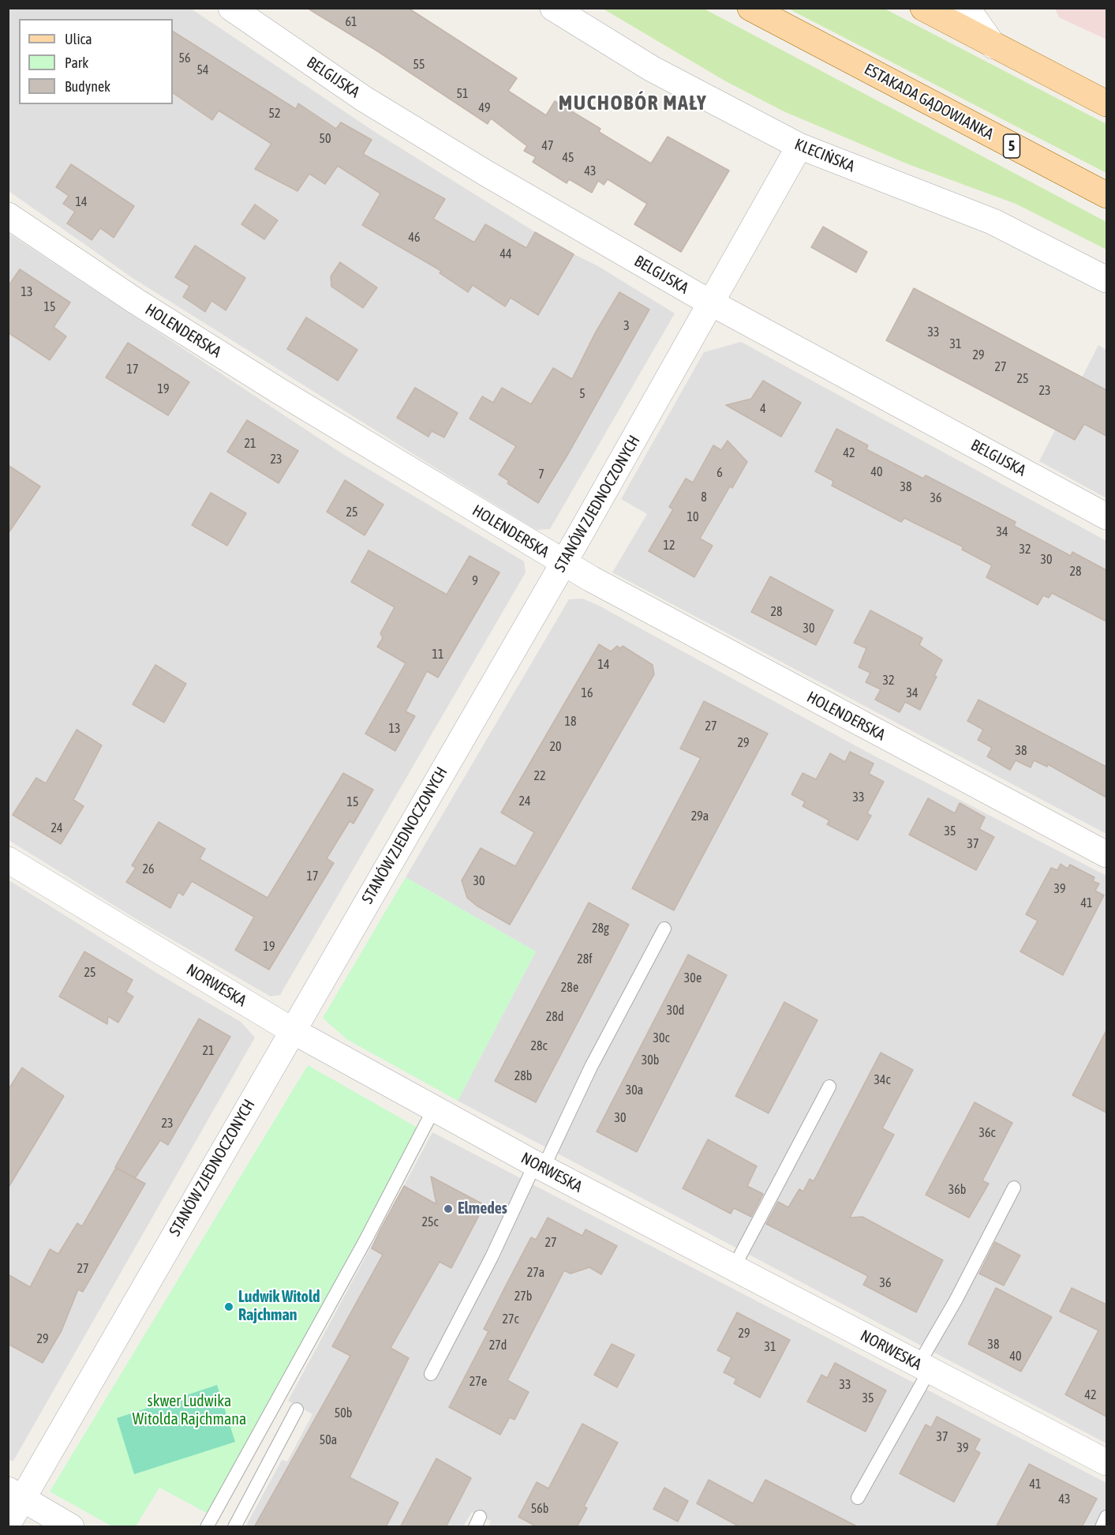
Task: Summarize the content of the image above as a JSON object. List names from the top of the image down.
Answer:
{
  "streets": {
    "main road": ["ESTAKADA GĄDOWIANKA", "5"],
    "street": [
      "BELGIJSKA",
      "KLECIŃSKA",
      "HOLENDERSKA",
      "STANÓW ZJEDNOCZONYCH",
      "NORWESKA"
    ]
  },
  "crossings": [
    ["BELGIJSKA", "STANÓW ZJEDNOCZONYCH"],
    ["KLECIŃSKA", "STANÓW ZJEDNOCZONYCH"],
    ["HOLENDERSKA", "STANÓW ZJEDNOCZONYCH"],
    ["STANÓW ZJEDNOCZONYCH", "NORWESKA"]
  ],
  "districts": ["MUCHOBÓR MAŁY"],
  "parks": ["skwer Ludwika Witolda Rajchmana"],
  "places": ["Elmedes", "Ludwik Witold Rajchman"],
  "house_numbers": [
    "61",
    "56",
    "55",
    "54",
    "51",
    "49",
    "52",
    "50",
    "47",
    "45",
    "43",
    "14",
    "46",
    "44",
    "13",
    "15",
    "3",
    "33",
    "31",
    "29",
    "27",
    "17",
    "25",
    "19",
    "23",
    "5",
    "4",
    "21",
    "42",
    "23",
    "40",
    "6",
    "7",
    "38",
    "8",
    "36",
    "25",
    "10",
    "34",
    "12",
    "32",
    "30",
    "28",
    "9",
    "28",
    "30",
    "11",
    "14",
    "32",
    "16",
    "34",
    "18",
    "27",
    "13",
    "29",
    "20",
    "38",
    "22",
    "33",
    "24",
    "15",
    "29a",
    "24",
    "35",
    "37",
    "26",
    "17",
    "30",
    "39",
    "41",
    "28g",
    "19",
    "28f",
    "25",
    "30e",
    "28e",
    "30d",
    "28d",
    "30c",
    "28c",
    "21",
    "30b",
    "28b",
    "34c",
    "30a",
    "30",
    "23",
    "36c",
    "36b",
    "25c",
    "27",
    "27",
    "27a",
    "36",
    "27b",
    "27c",
    "29",
    "29",
    "38",
    "27d",
    "31",
    "40",
    "27e",
    "33",
    "42",
    "35",
    "50b",
    "37",
    "50a",
    "39",
    "41",
    "43",
    "56b"
  ],
  "legend": ["Ulica", "Park", "Budynek"]
}
